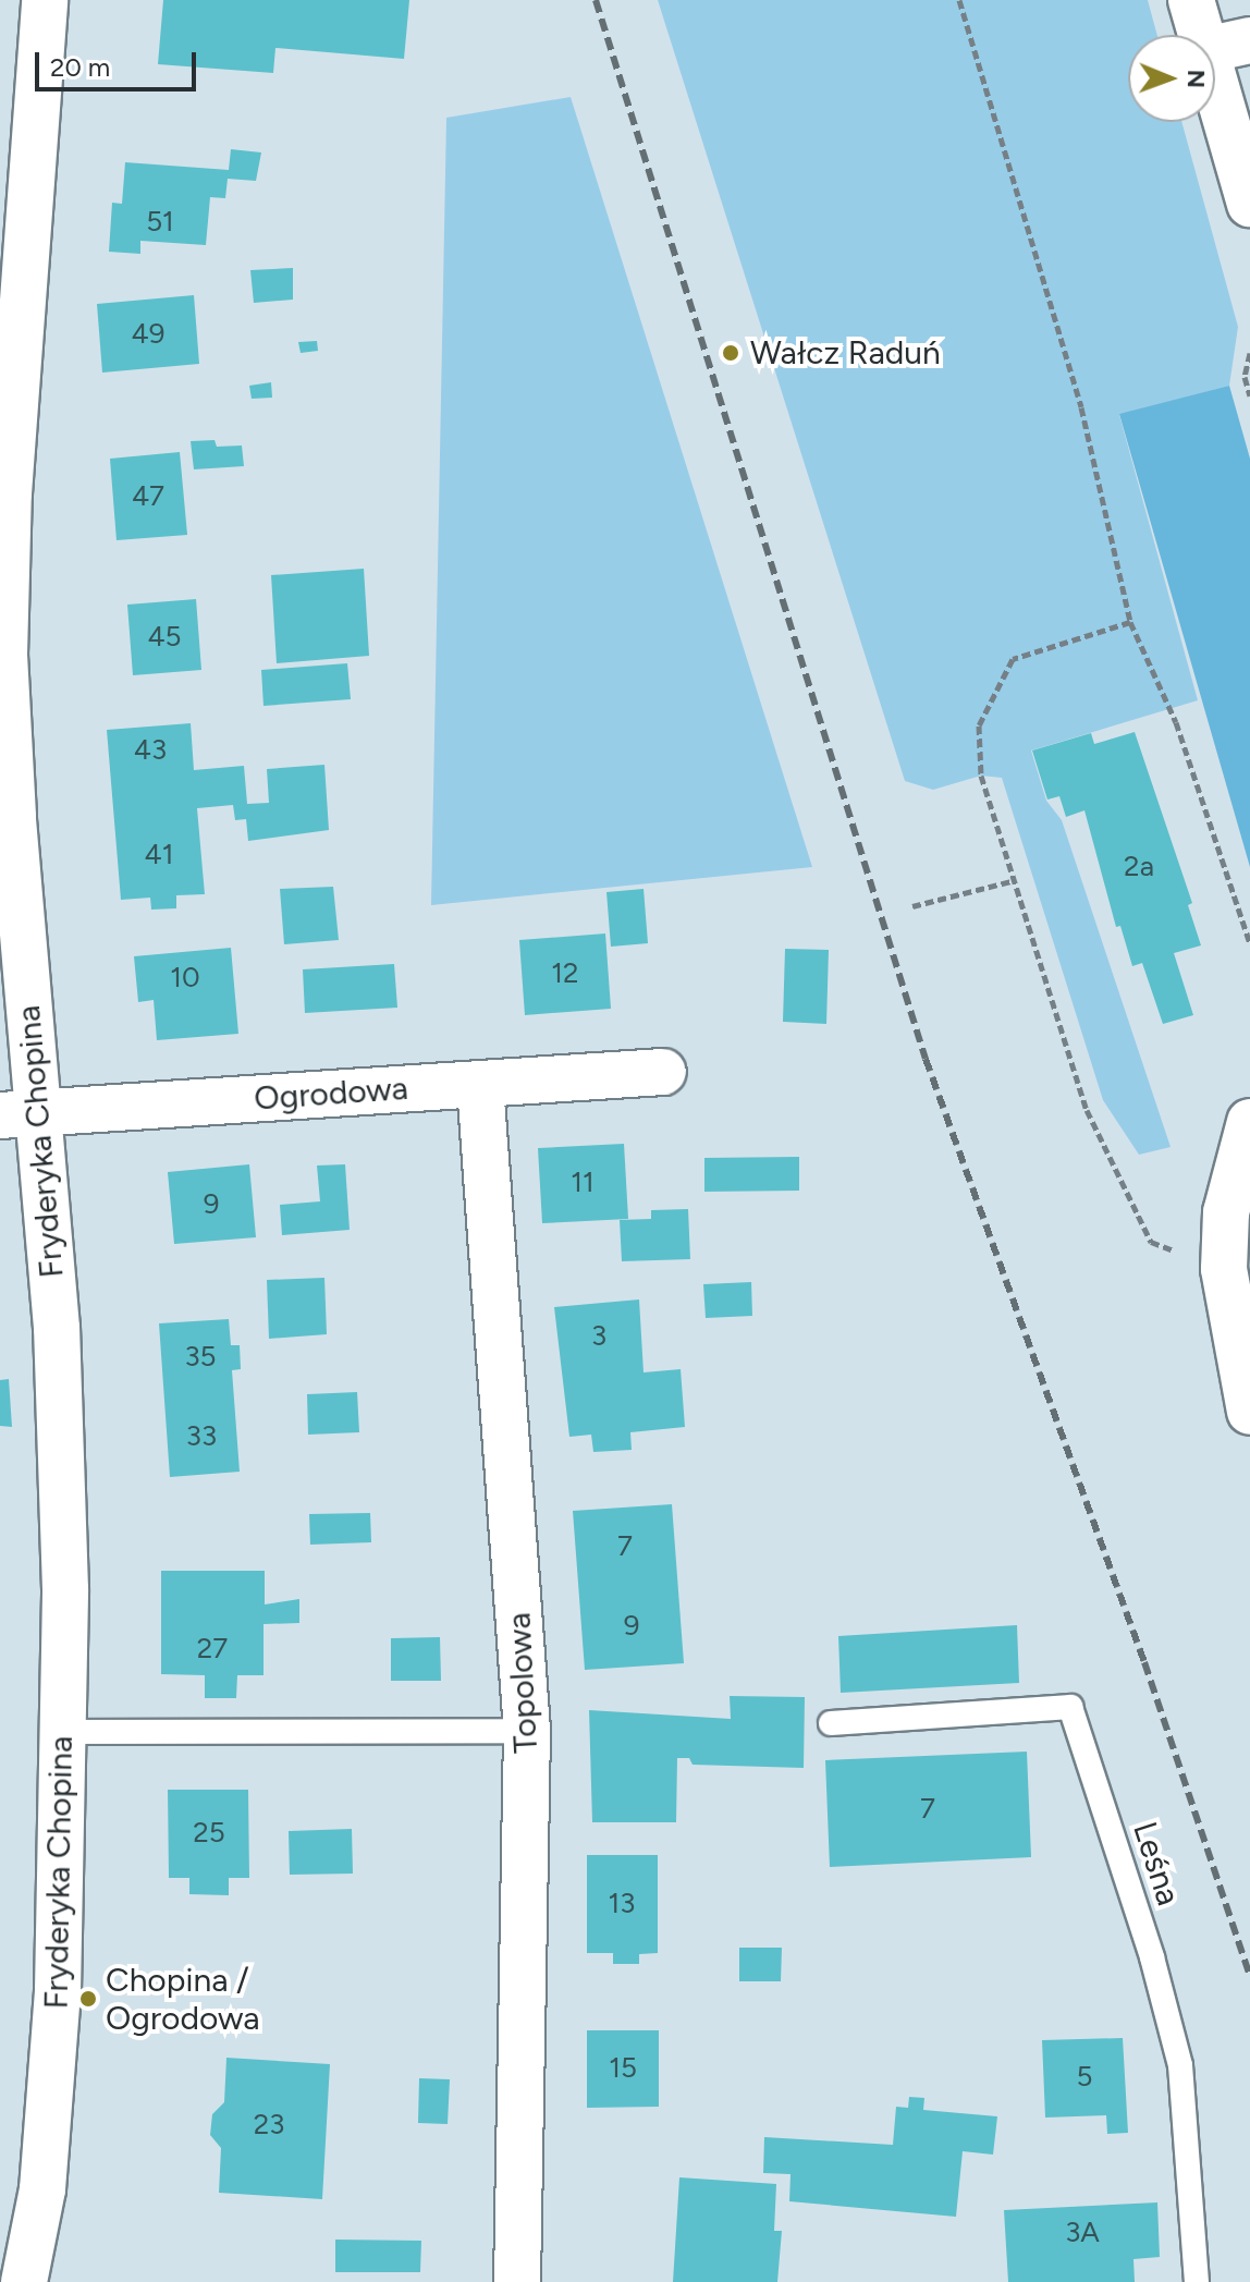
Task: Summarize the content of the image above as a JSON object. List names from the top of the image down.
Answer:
{
  "streets": {
    "street": ["Ogrodowa", "Fryderyka Chopina", "Topolowa"],
    "lane": ["Leśna"]
  },
  "crossings": [
    ["Ogrodowa", "Fryderyka Chopina"],
    ["Ogrodowa", "Topolowa"]
  ],
  "places": ["Wałcz Raduń", "Chopina / Ogrodowa"],
  "house_numbers": [
    "51",
    "49",
    "47",
    "45",
    "43",
    "41",
    "2a",
    "12",
    "10",
    "11",
    "9",
    "3",
    "35",
    "33",
    "7",
    "9",
    "27",
    "7",
    "25",
    "13",
    "15",
    "5",
    "23",
    "3A"
  ],
  "scale_bar": "20 m",
  "north": "right"
}
